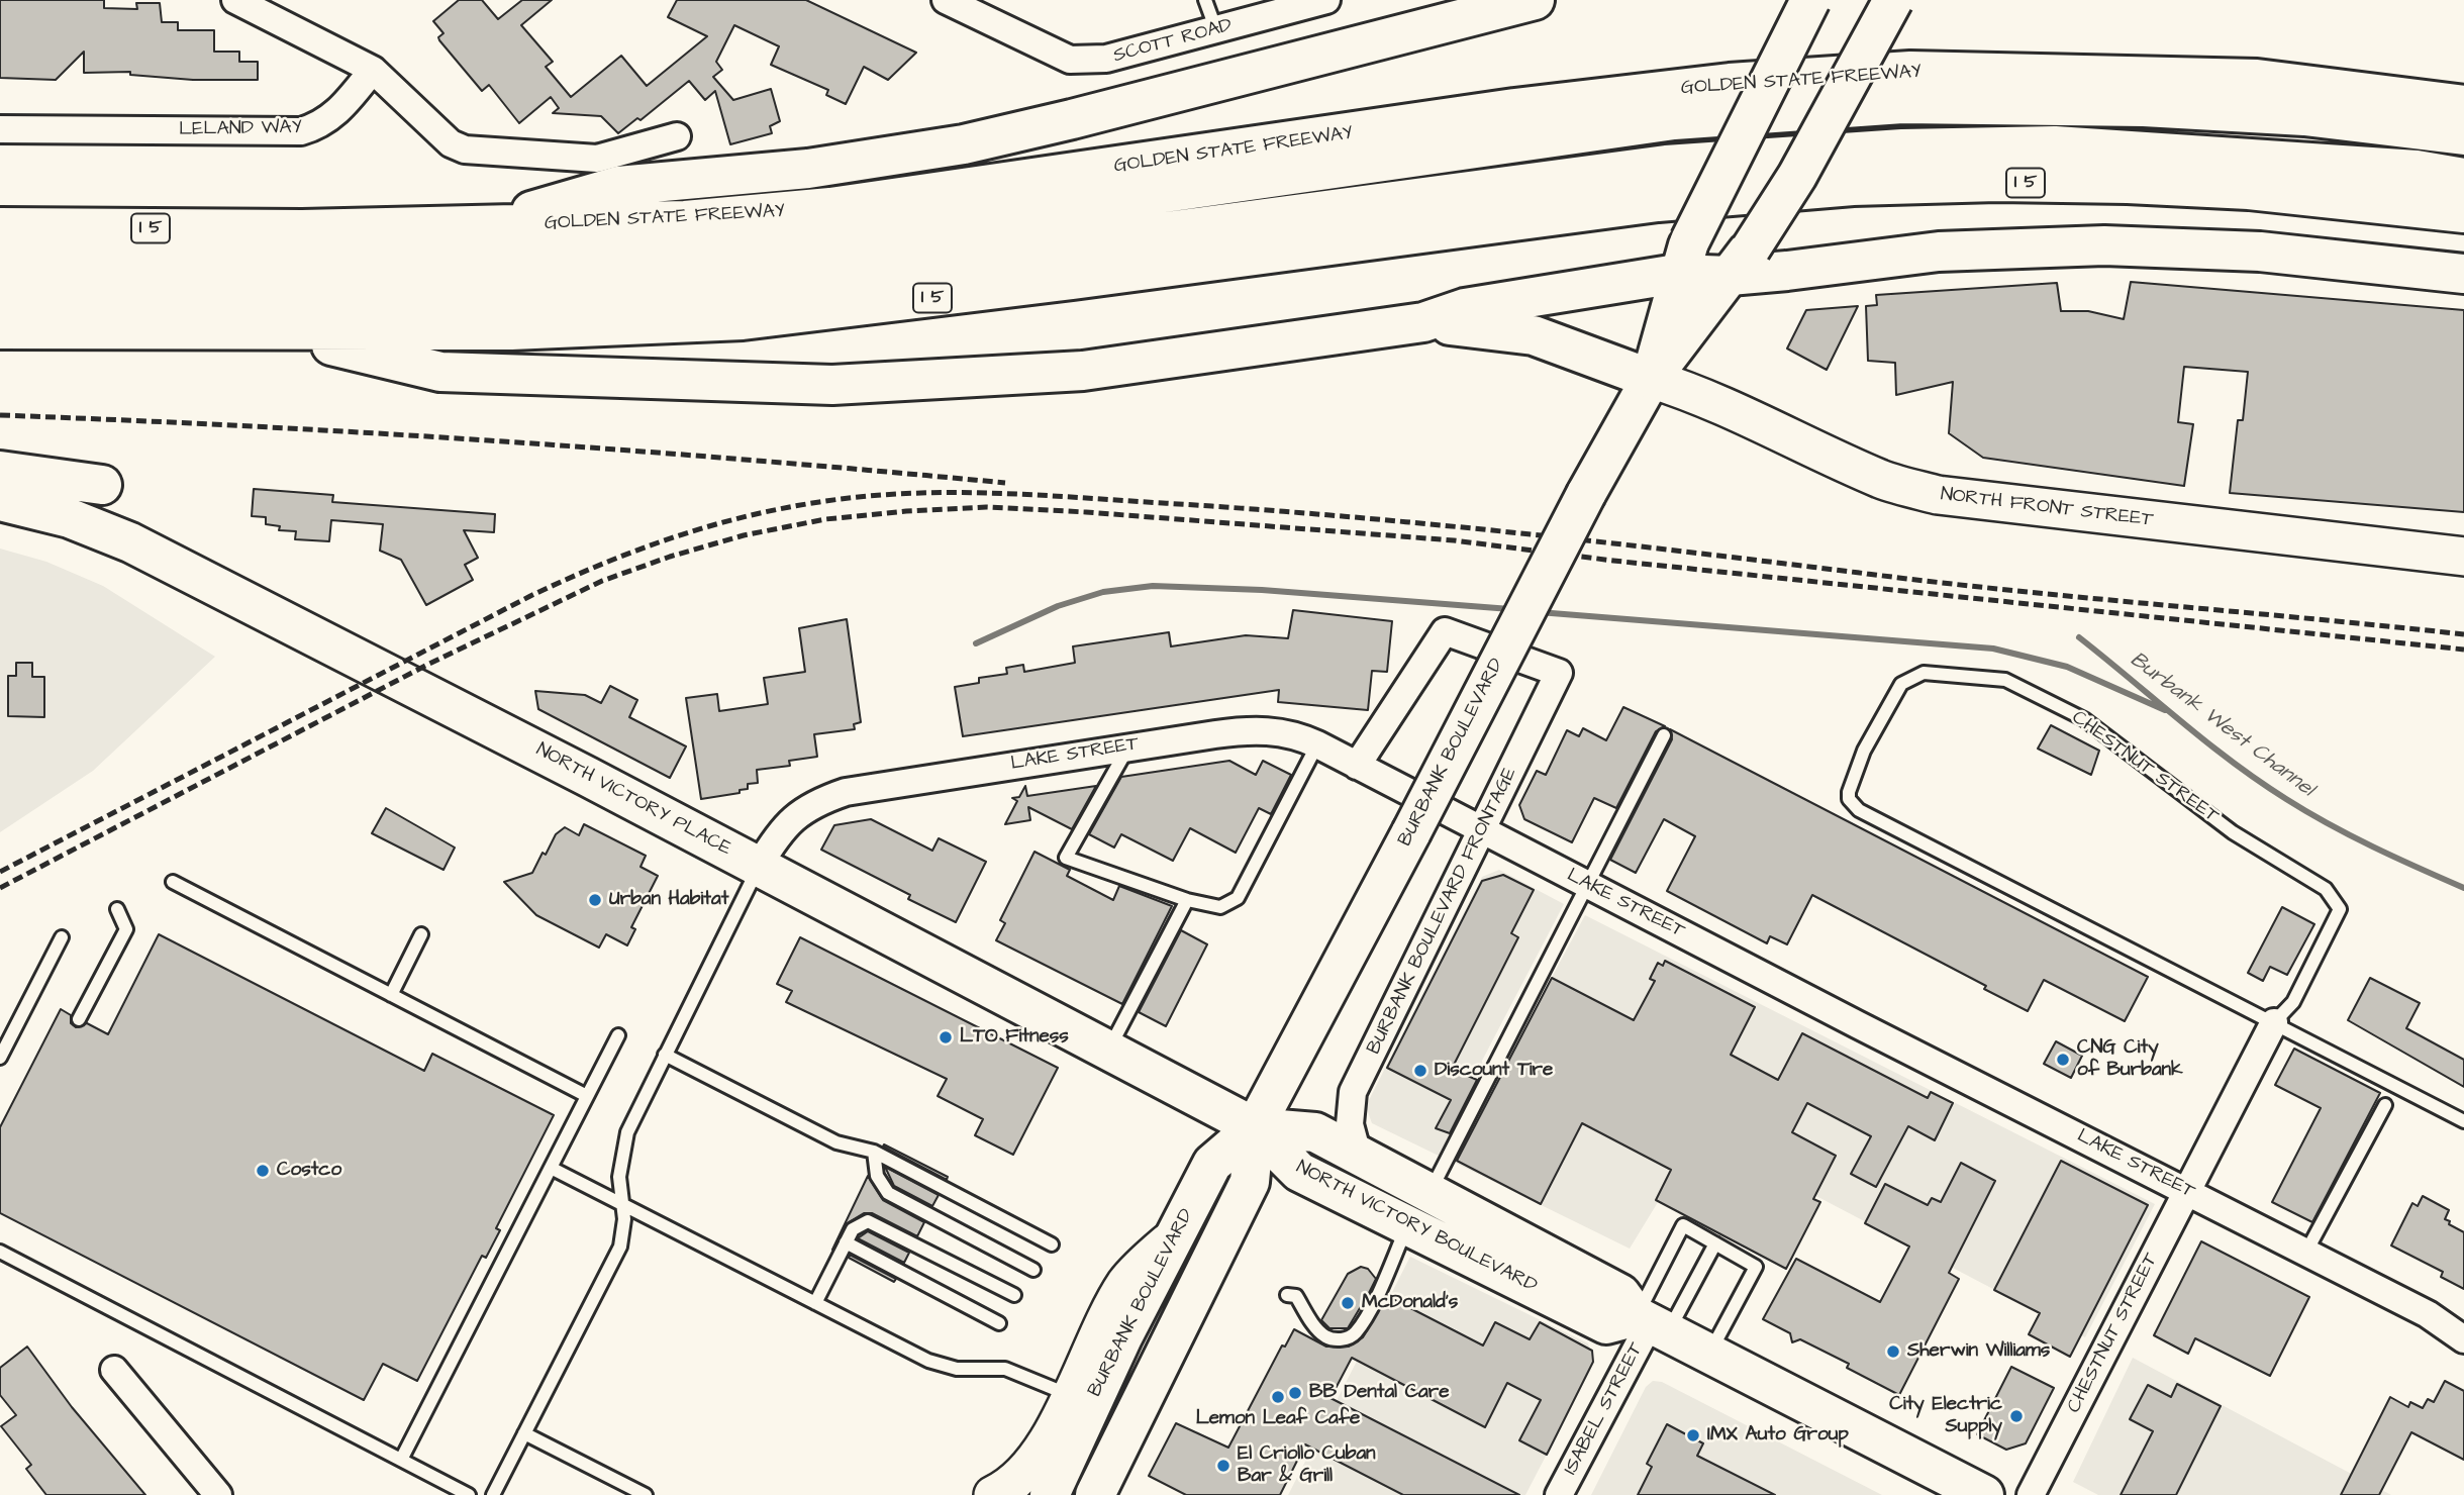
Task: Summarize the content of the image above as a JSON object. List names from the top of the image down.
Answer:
{
  "streets": {
    "main road": [
      "GOLDEN STATE FREEWAY",
      "I 5",
      "NORTH FRONT STREET",
      "BURBANK BOULEVARD",
      "NORTH VICTORY PLACE",
      "NORTH VICTORY BOULEVARD"
    ],
    "street": [
      "SCOTT ROAD",
      "LELAND WAY",
      "LAKE STREET",
      "CHESTNUT STREET",
      "BURBANK BOULEVARD FRONTAGE",
      "ISABEL STREET"
    ]
  },
  "crossings": [
    ["NORTH FRONT STREET", "BURBANK BOULEVARD"],
    ["BURBANK BOULEVARD", "NORTH VICTORY PLACE"],
    ["BURBANK BOULEVARD", "NORTH VICTORY BOULEVARD"],
    ["LAKE STREET", "CHESTNUT STREET"],
    ["LAKE STREET", "NORTH VICTORY PLACE"],
    ["LAKE STREET", "BURBANK BOULEVARD FRONTAGE"],
    ["NORTH VICTORY PLACE", "NORTH VICTORY BOULEVARD"],
    ["BURBANK BOULEVARD FRONTAGE", "NORTH VICTORY BOULEVARD"],
    ["NORTH VICTORY BOULEVARD", "ISABEL STREET"]
  ],
  "water": ["Burbank West Channel"],
  "places": [
    "Urban Habitat",
    "LTO Fitness",
    "CNG City of Burbank",
    "Discount Tire",
    "Costco",
    "McDonald's",
    "Sherwin Williams",
    "BB Dental Care",
    "Lemon Leaf Cafe",
    "City Electric Supply",
    "IMX Auto Group",
    "El Criollo Cuban Bar & Grill"
  ]
}
